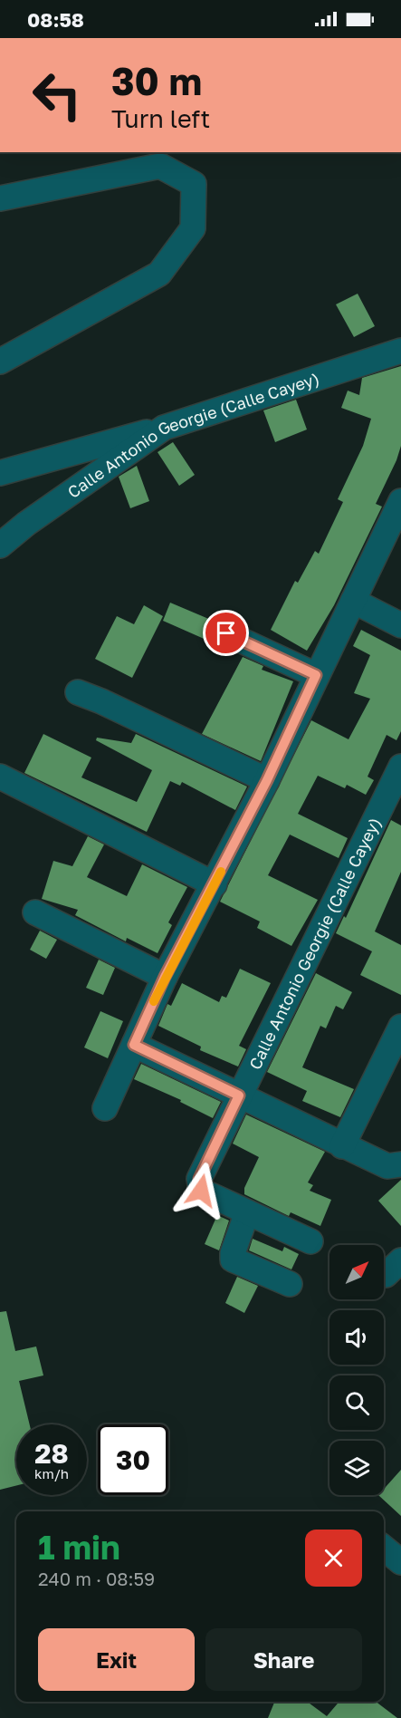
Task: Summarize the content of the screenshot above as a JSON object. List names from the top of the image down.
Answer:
{
  "streets": {
    "street": ["Calle Antonio Georgie (Calle Cayey)"]
  },
  "north": "top right",
  "page": {
    "status": "08:58",
    "turn": ["30 m", "Turn left"],
    "speed": "28 km/h",
    "limit": "30",
    "heading": ["1 min", "240 m · 08:59"],
    "buttons": ["Exit", "Share"]
  }
}
